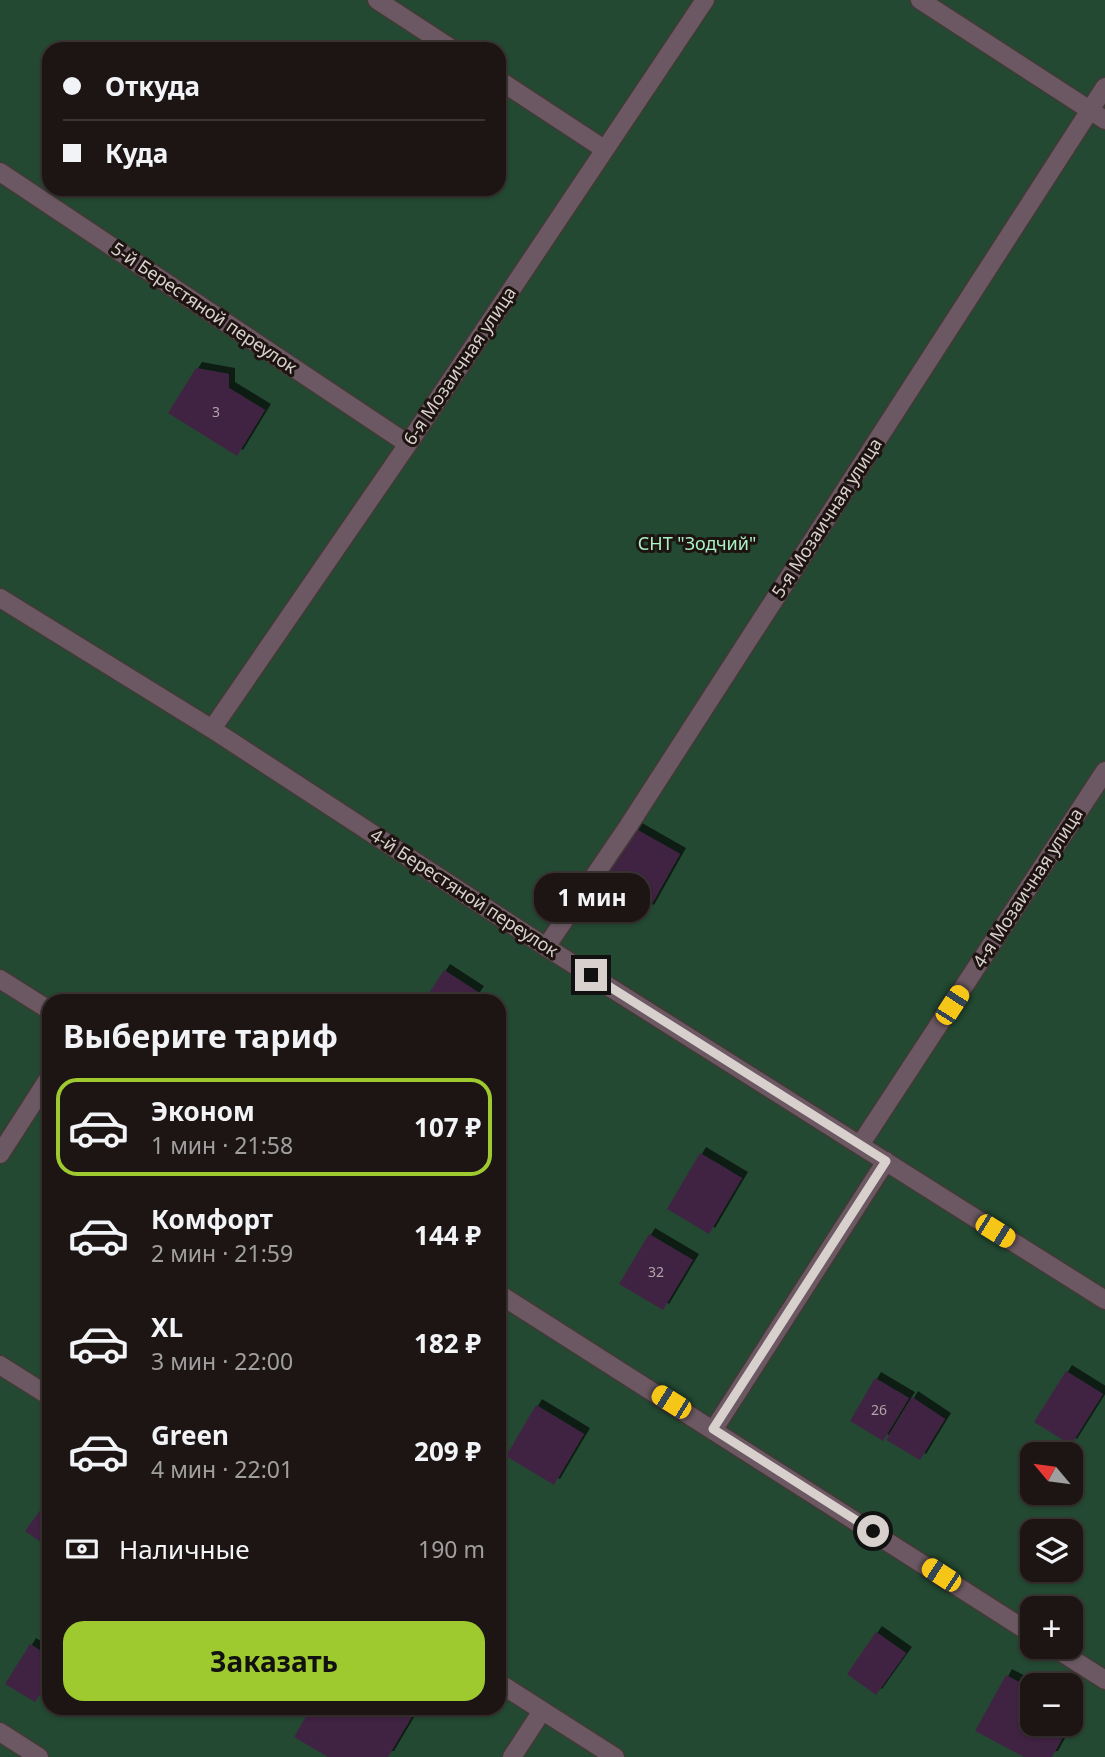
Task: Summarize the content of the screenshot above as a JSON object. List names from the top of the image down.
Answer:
{
  "streets": {
    "lane": [
      "5-й Берестяной переулок",
      "6-я Мозаичная улица",
      "5-я Мозаичная улица",
      "4-я Мозаичная улица",
      "4-й Берестяной переулок"
    ]
  },
  "crossings": [
    ["5-й Берестяной переулок", "6-я Мозаичная улица"],
    ["6-я Мозаичная улица", "4-й Берестяной переулок"],
    ["5-я Мозаичная улица", "4-й Берестяной переулок"],
    ["4-я Мозаичная улица", "4-й Берестяной переулок"]
  ],
  "parks": ["СНТ \"Зодчий\""],
  "house_numbers": ["3", "32", "26"],
  "north": "top left",
  "page": {
    "banner": ["Откуда", "Куда"],
    "bubble": "1 мин",
    "heading": "Выберите тариф",
    "list": [
      {
        "name": "Эконом",
        "note": "1 мин · 21:58",
        "value": "107 ₽"
      },
      {
        "name": "Комфорт",
        "note": "2 мин · 21:59",
        "value": "144 ₽"
      },
      {
        "name": "XL",
        "note": "3 мин · 22:00",
        "value": "182 ₽"
      },
      {
        "name": "Green",
        "note": "4 мин · 22:01",
        "value": "209 ₽"
      }
    ],
    "map_buttons": ["+", "−"],
    "pay": ["Наличные", "190 m"],
    "buttons": "Заказать"
  }
}
